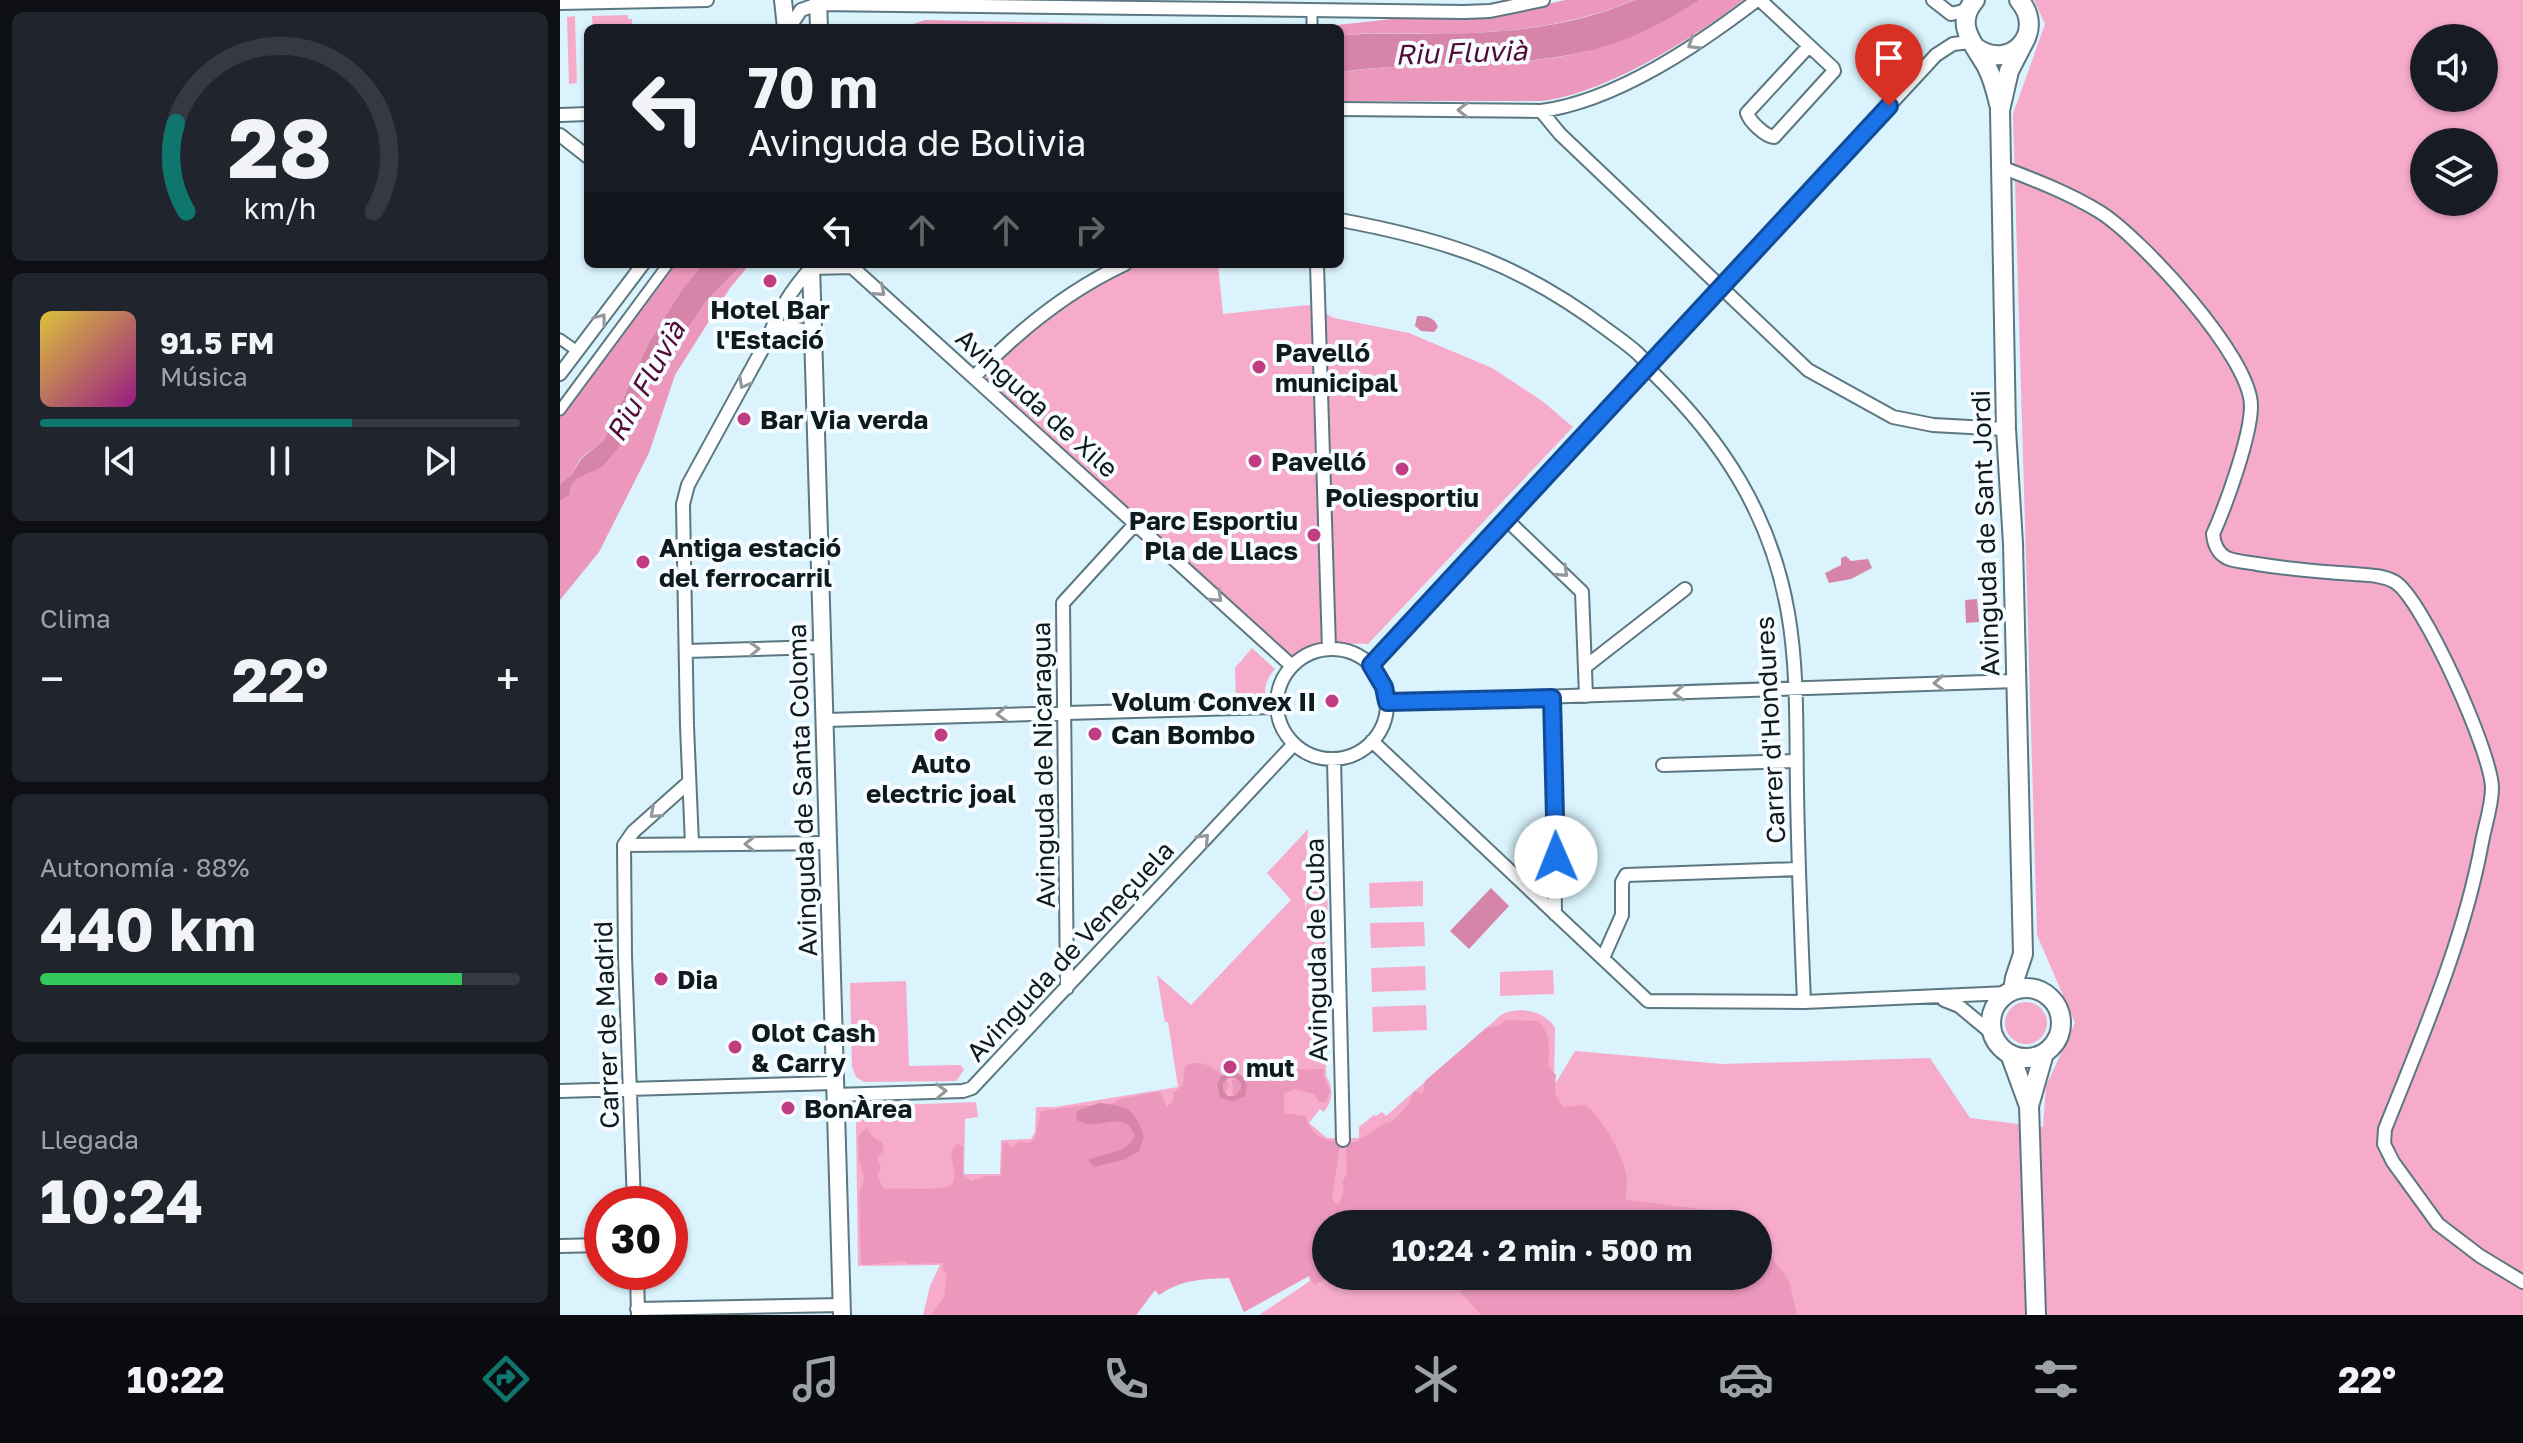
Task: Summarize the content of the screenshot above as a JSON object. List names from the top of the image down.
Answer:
{
  "streets": {
    "main road": ["Avinguda de Sant Jordi", "Avinguda de Santa Coloma"],
    "street": [
      "Avinguda de Xile",
      "Carrer d'Hondures",
      "Avinguda de Nicaragua",
      "Avinguda de Cuba",
      "Avinguda de Veneçuela",
      "Carrer de Madrid"
    ]
  },
  "crossings": [
    ["Avinguda de Xile", "Avinguda de Nicaragua"],
    ["Avinguda de Xile", "Avinguda de Cuba"],
    ["Avinguda de Xile", "Avinguda de Veneçuela"],
    ["Avinguda de Nicaragua", "Avinguda de Veneçuela"],
    ["Avinguda de Santa Coloma", "Avinguda de Veneçuela"],
    ["Avinguda de Cuba", "Avinguda de Veneçuela"],
    ["Avinguda de Veneçuela", "Carrer de Madrid"]
  ],
  "one_way": ["Avinguda de Xile", "Avinguda de Veneçuela"],
  "water": ["Riu Fluvià"],
  "places": [
    "Hotel Bar l'Estació",
    "Pavelló municipal",
    "Bar Via verda",
    "Pavelló",
    "Poliesportiu",
    "Parc Esportiu Pla de Llacs",
    "Antiga estació del ferrocarril",
    "Volum Convex II",
    "Can Bombo",
    "Auto electric joal",
    "Dia",
    "Olot Cash & Carry",
    "mut",
    "BonÀrea"
  ],
  "page": {
    "turn": ["70 m", "Avinguda de Bolivia"],
    "song": ["91.5 FM", "Música"],
    "tile": [
      "Clima",
      ["Autonomía · 88%", "440 km"],
      ["Llegada", "10:24"]
    ],
    "heat": ["−", "22°", "+"],
    "limit": "30",
    "trip": "10:24 · 2 min · 500 m",
    "tabs": ["10:22", "22°"],
    "gauge": ["28", "km/h"]
  }
}
